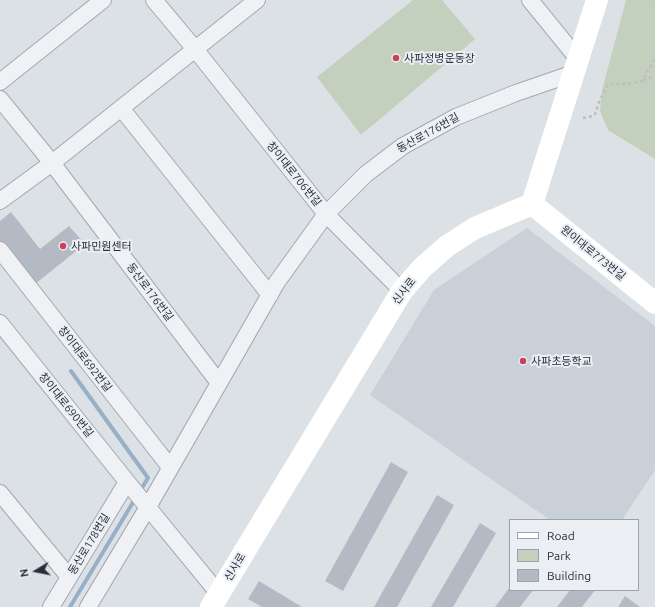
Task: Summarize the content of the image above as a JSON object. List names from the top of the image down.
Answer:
{
  "streets": {
    "main road": ["원이대로773번길", "신사로"],
    "street": [
      "동산로176번길",
      "창이대로706번길",
      "창이대로692번길",
      "창이대로690번길",
      "동산로178번길"
    ]
  },
  "crossings": [
    ["동산로176번길", "창이대로706번길"],
    ["동산로176번길", "창이대로692번길"],
    ["동산로176번길", "창이대로690번길"],
    ["창이대로706번길", "신사로"],
    ["원이대로773번길", "신사로"],
    ["창이대로690번길", "동산로178번길"]
  ],
  "places": ["사파정병운동장", "사파민원센터", "사파초등학교"],
  "legend": ["Road", "Park", "Building"],
  "north": "left"
}
